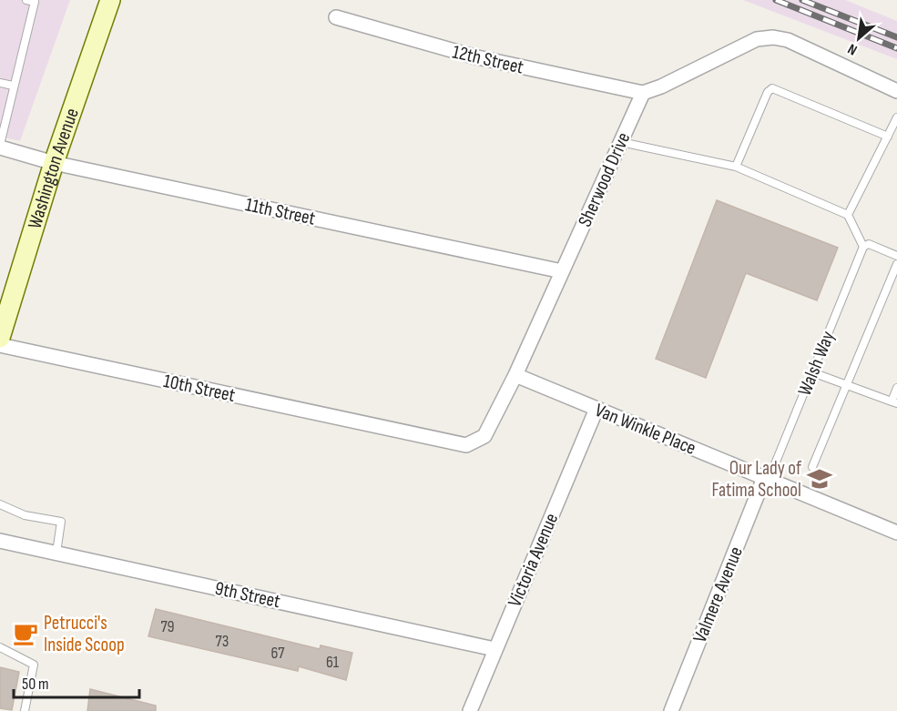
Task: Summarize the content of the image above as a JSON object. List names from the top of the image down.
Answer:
{
  "streets": {
    "main road": ["Washington Avenue"],
    "street": [
      "12th Street",
      "Sherwood Drive",
      "11th Street",
      "10th Street",
      "Van Winkle Place",
      "Victoria Avenue",
      "9th Street",
      "Valmere Avenue"
    ],
    "lane": ["Walsh Way"]
  },
  "crossings": [
    ["12th Street", "Sherwood Drive"],
    ["Washington Avenue", "11th Street"],
    ["Sherwood Drive", "11th Street"],
    ["Sherwood Drive", "10th Street"],
    ["Sherwood Drive", "Van Winkle Place"],
    ["Walsh Way", "Van Winkle Place"],
    ["Walsh Way", "Valmere Avenue"],
    ["Van Winkle Place", "Victoria Avenue"],
    ["Van Winkle Place", "Valmere Avenue"],
    ["Victoria Avenue", "9th Street"]
  ],
  "places": {
    "school or university": ["Our Lady of Fatima School"],
    "cafe": ["Petrucci's Inside Scoop"]
  },
  "house_numbers": [
    "79",
    "73",
    "67",
    "61"
  ],
  "scale_bar": "50 m",
  "north": "bottom left"
}
